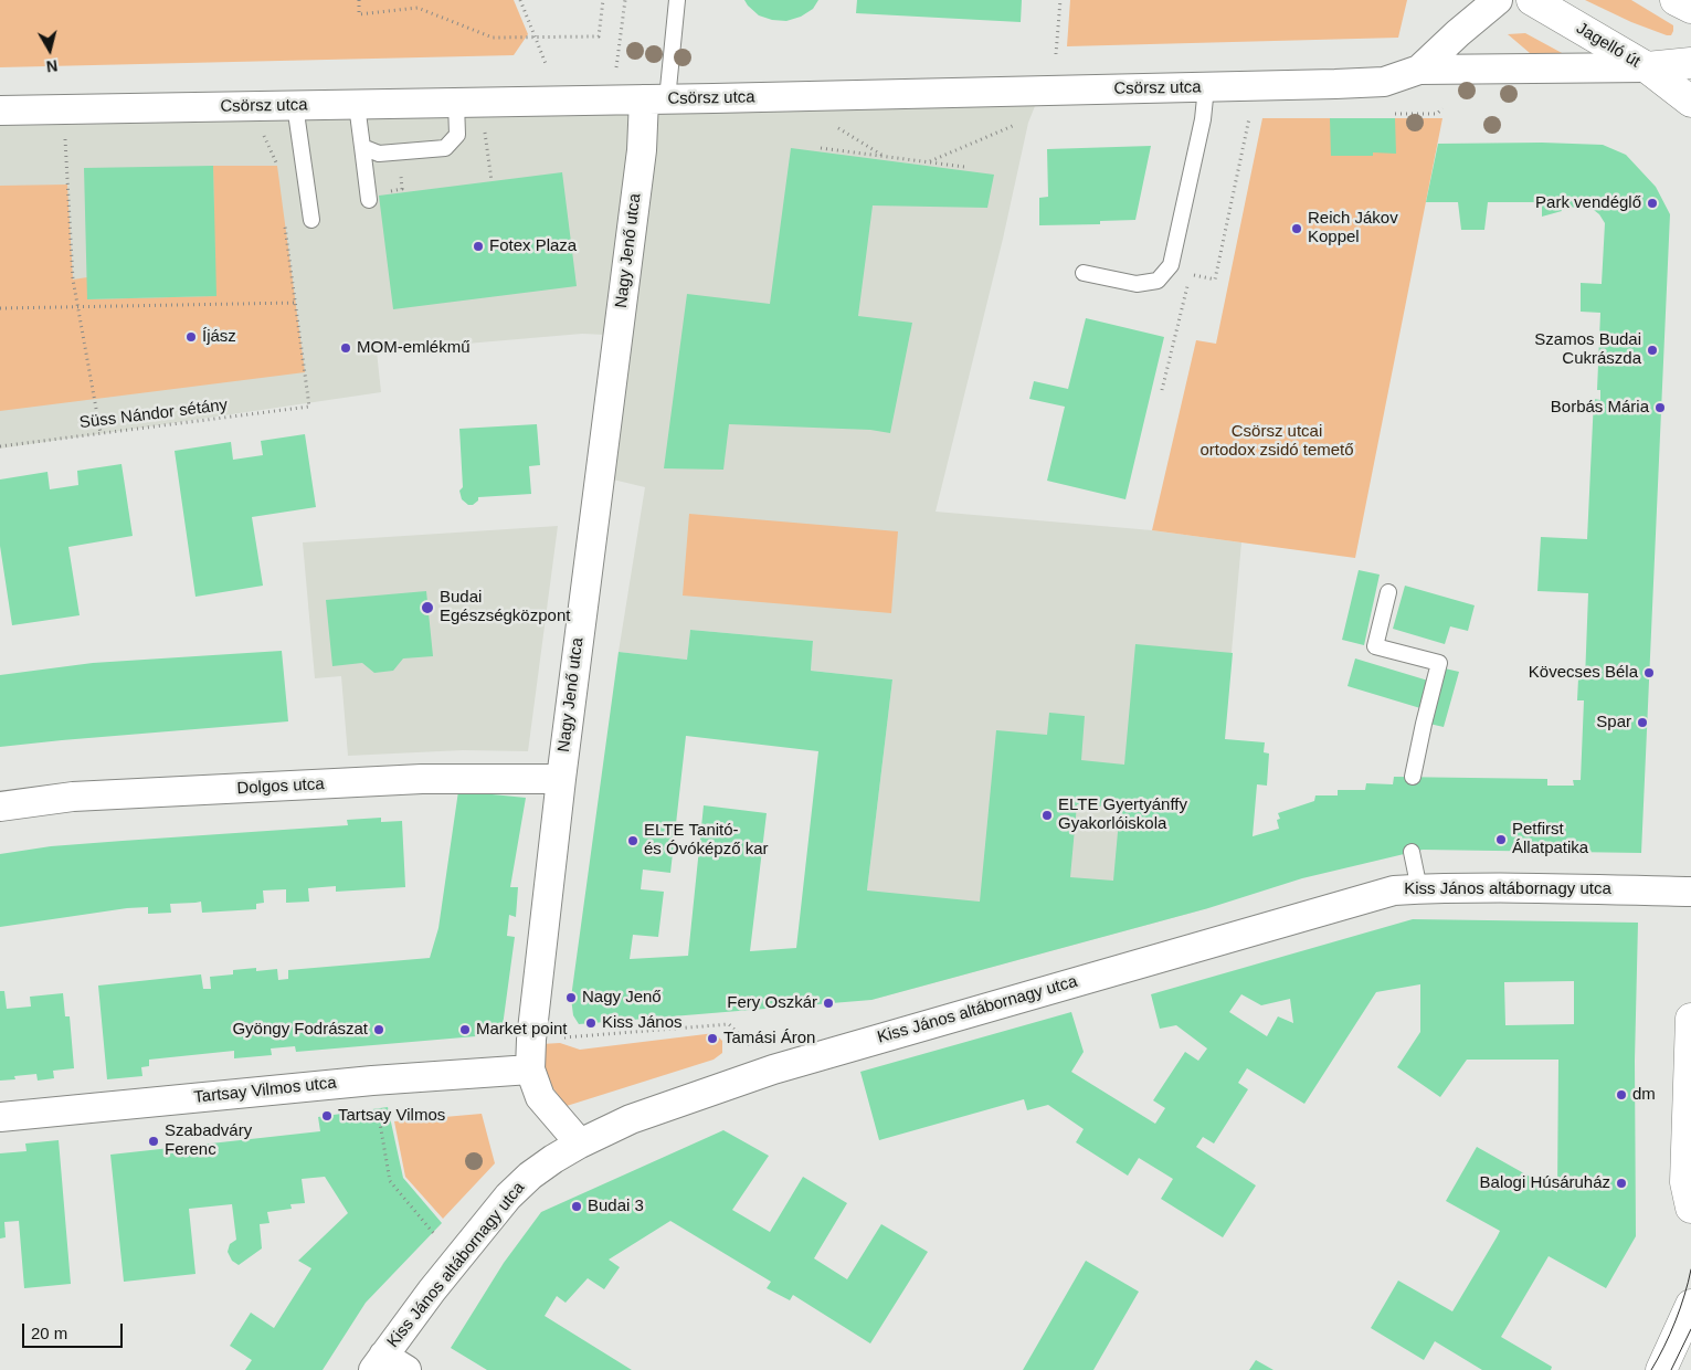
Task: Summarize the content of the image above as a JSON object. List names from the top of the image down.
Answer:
{
  "streets": {
    "street": [
      "Jagelló út",
      "Csörsz utca",
      "Nagy Jenő utca",
      "Dolgos utca",
      "Kiss János altábornagy utca",
      "Tartsay Vilmos utca"
    ],
    "path": ["Süss Nándor sétány"]
  },
  "crossings": [
    ["Jagelló út", "Csörsz utca"],
    ["Csörsz utca", "Nagy Jenő utca"],
    ["Nagy Jenő utca", "Dolgos utca"],
    ["Nagy Jenő utca", "Kiss János altábornagy utca"],
    ["Nagy Jenő utca", "Tartsay Vilmos utca"]
  ],
  "parks": ["Csörsz utcai ortodox zsidó temető"],
  "places": [
    "Park vendéglő",
    "Reich Jákov Koppel",
    "Fotex Plaza",
    "Íjász",
    "MOM-emlékmű",
    "Szamos Budai Cukrászda",
    "Borbás Mária",
    "Budai Egészségközpont",
    "Kövecses Béla",
    "Spar",
    "ELTE Gyertyánffy Gyakorlóiskola",
    "Petfirst Állatpatika",
    "ELTE Tanitó- és Óvóképző kar",
    "Nagy Jenő",
    "Fery Oszkár",
    "Kiss János",
    "Gyöngy Fodrászat",
    "Market point",
    "Tamási Áron",
    "dm",
    "Tartsay Vilmos",
    "Szabadváry Ferenc",
    "Balogi Húsáruház",
    "Budai 3"
  ],
  "scale_bar": "20 m",
  "north": "bottom"
}
